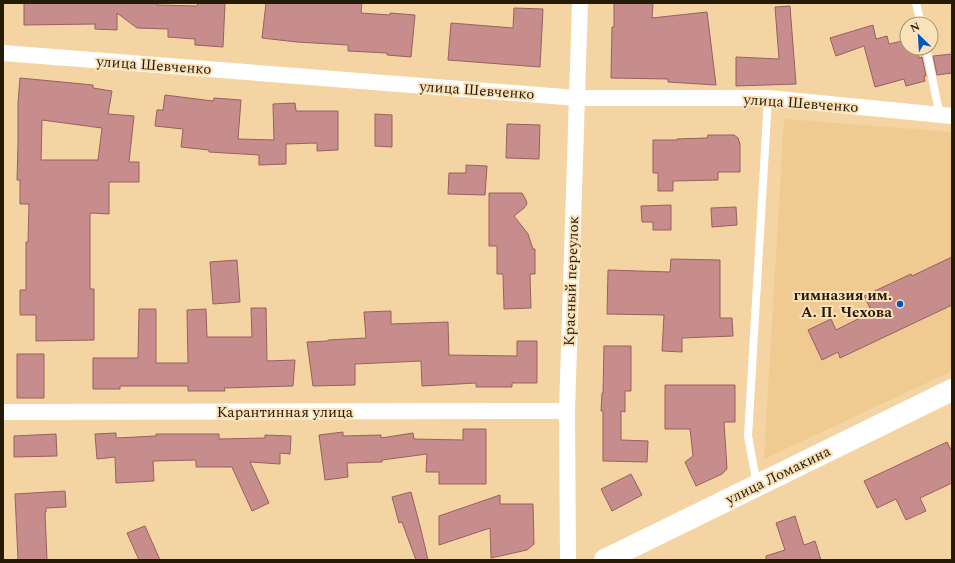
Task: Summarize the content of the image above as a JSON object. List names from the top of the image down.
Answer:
{
  "streets": {
    "street": [
      "улица Шевченко",
      "Красный переулок",
      "Карантинная улица",
      "улица Ломакина"
    ]
  },
  "crossings": [
    ["улица Шевченко", "Красный переулок"],
    ["Красный переулок", "Карантинная улица"]
  ],
  "places": ["гимназия им. А. П. Чехова"],
  "north": "top left"
}
